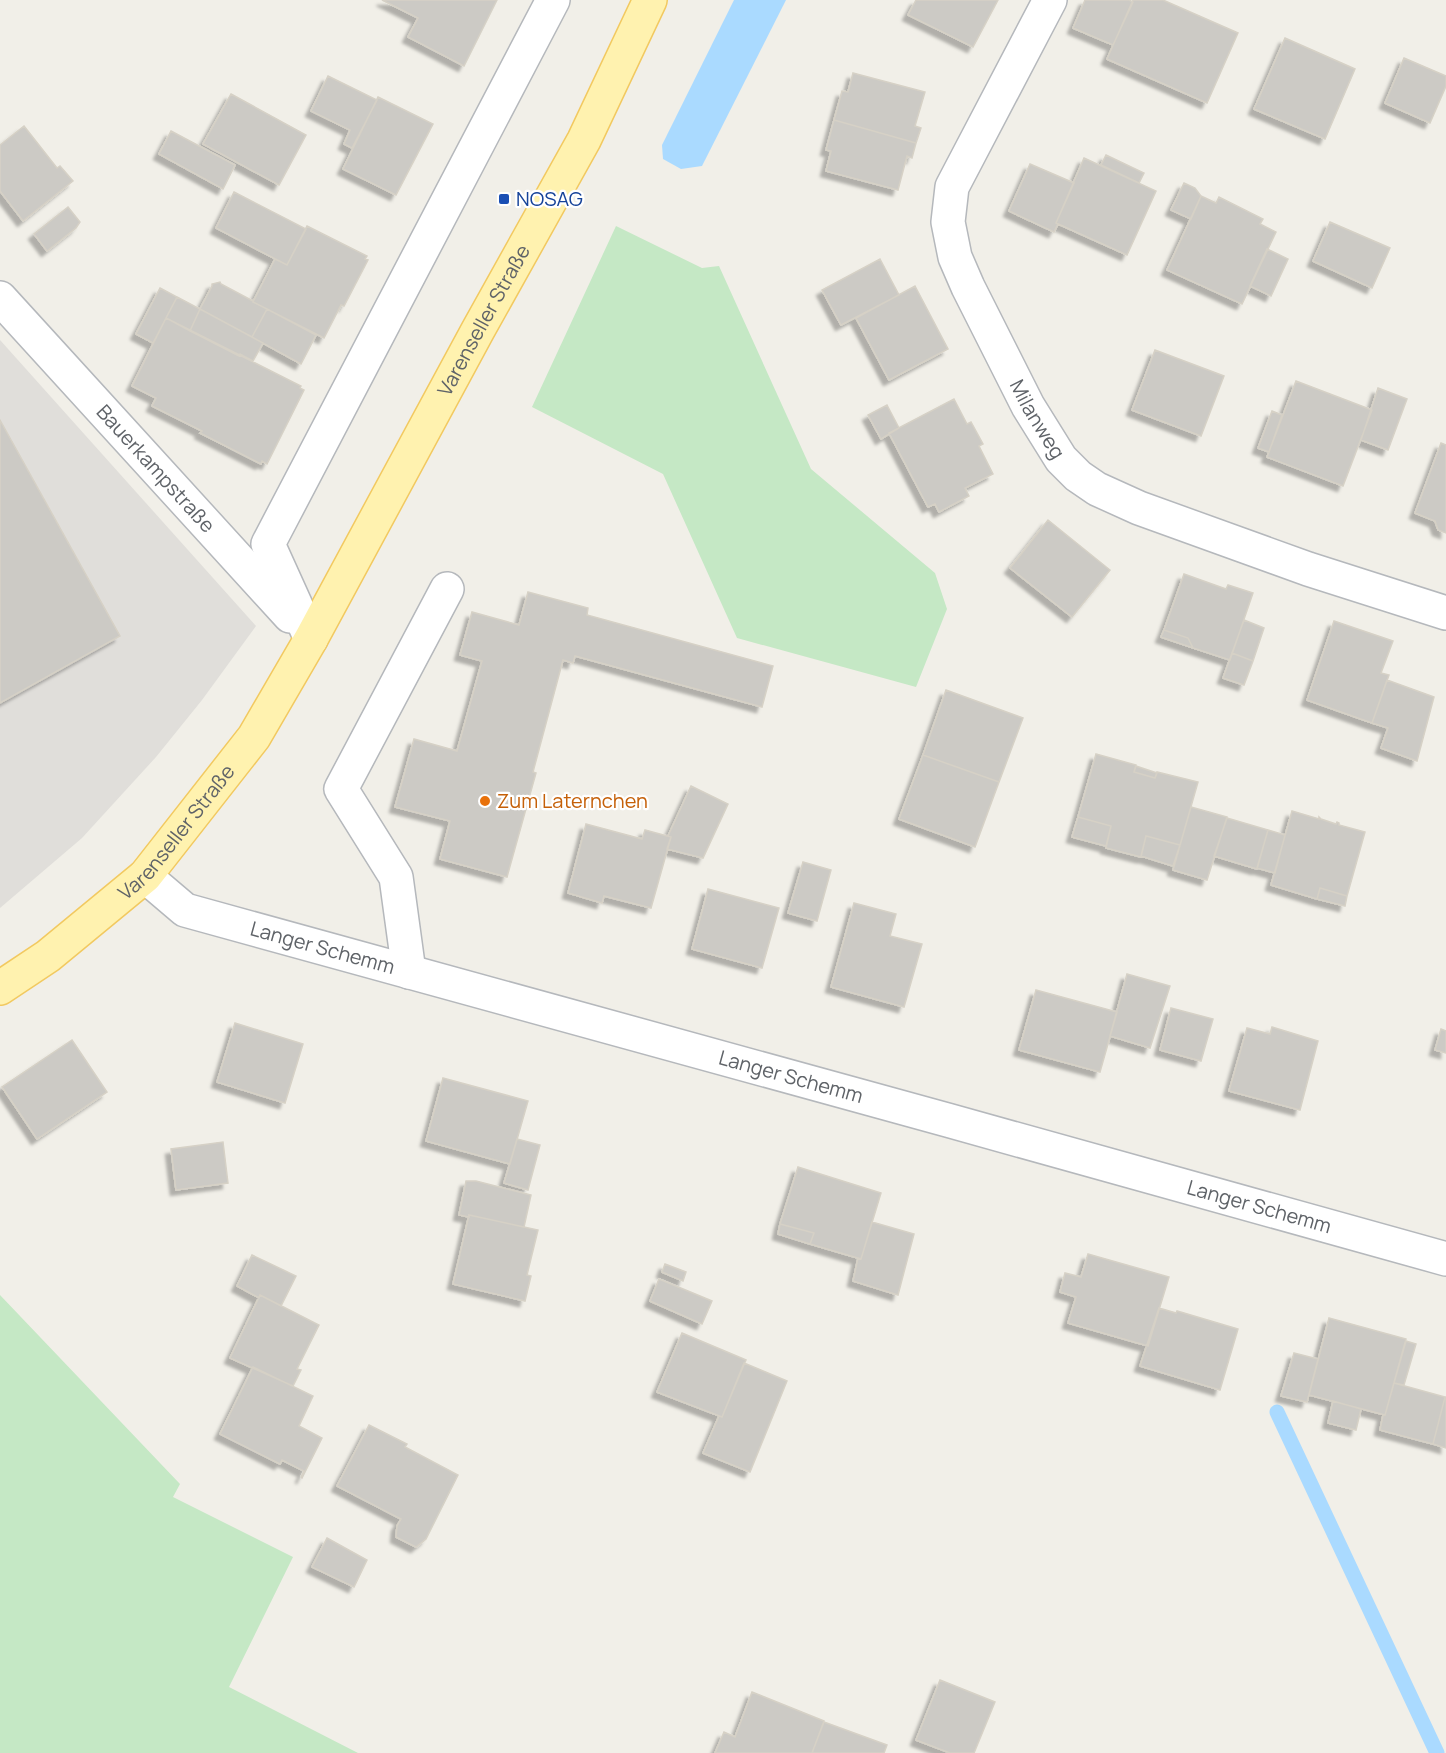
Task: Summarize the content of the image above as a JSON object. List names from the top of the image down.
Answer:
{
  "streets": {
    "main road": ["Varenseller Straße"],
    "street": ["Milanweg", "Bauerkampstraße", "Langer Schemm"]
  },
  "crossings": [
    ["Varenseller Straße", "Bauerkampstraße"],
    ["Varenseller Straße", "Langer Schemm"]
  ],
  "places": {
    "transit": ["NOSAG"],
    "other": ["Zum Laternchen"]
  }
}
